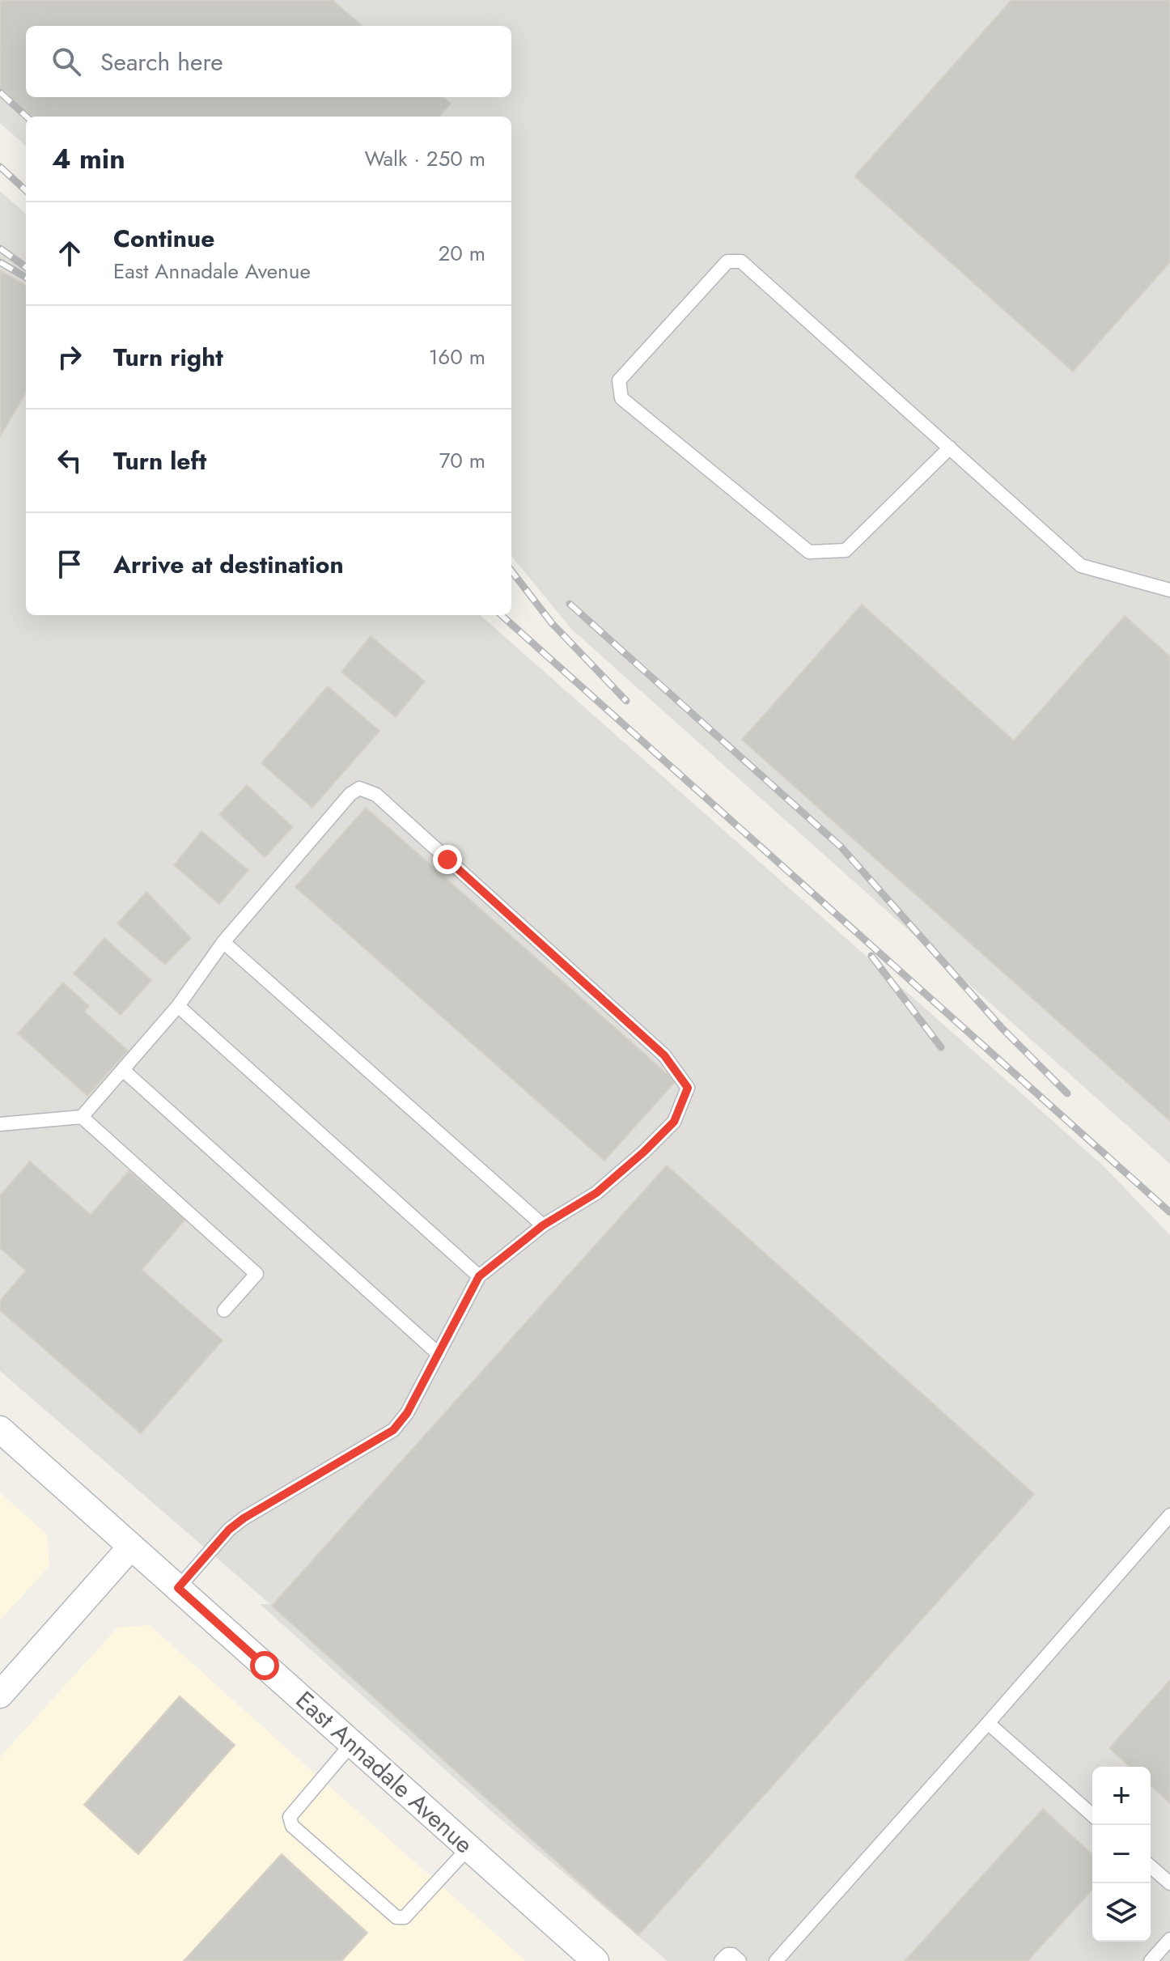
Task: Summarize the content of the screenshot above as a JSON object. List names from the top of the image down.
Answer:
{
  "streets": {
    "street": ["East Annadale Avenue"]
  },
  "page": {
    "search": "Search here",
    "heading": ["4 min", "Walk · 250 m"],
    "list": [
      ["Continue", "East Annadale Avenue", "20 m"],
      ["Turn right", "160 m"],
      ["Turn left", "70 m"],
      "Arrive at destination"
    ],
    "map_buttons": ["+", "−"]
  }
}
